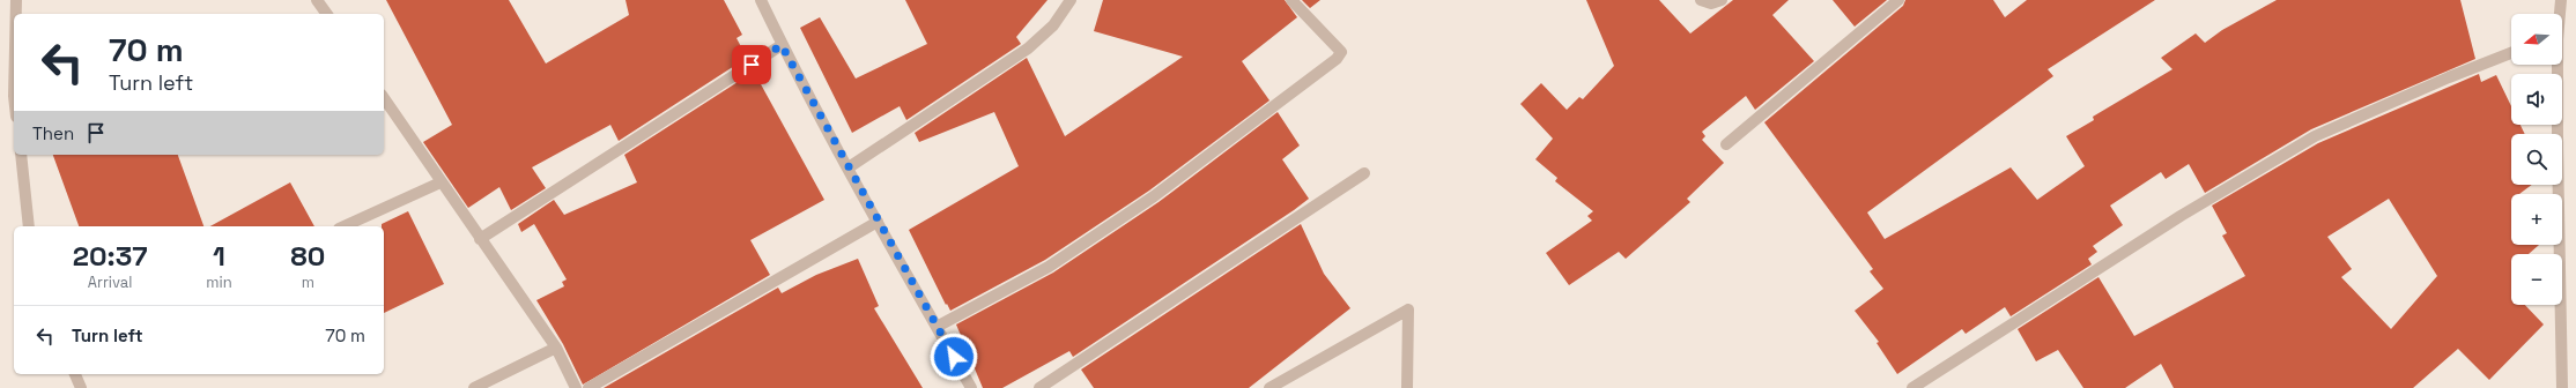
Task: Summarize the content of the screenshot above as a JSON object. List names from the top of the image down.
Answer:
{
  "north": "left",
  "page": {
    "map_buttons": ["+", "−"],
    "turn": ["70 m", "Turn left"],
    "then": "Then",
    "eta": [
      "20:37",
      "Arrival",
      "1",
      "min",
      "80",
      "m"
    ],
    "list": [
      {
        "name": "Turn left",
        "value": "70 m"
      }
    ]
  }
}
